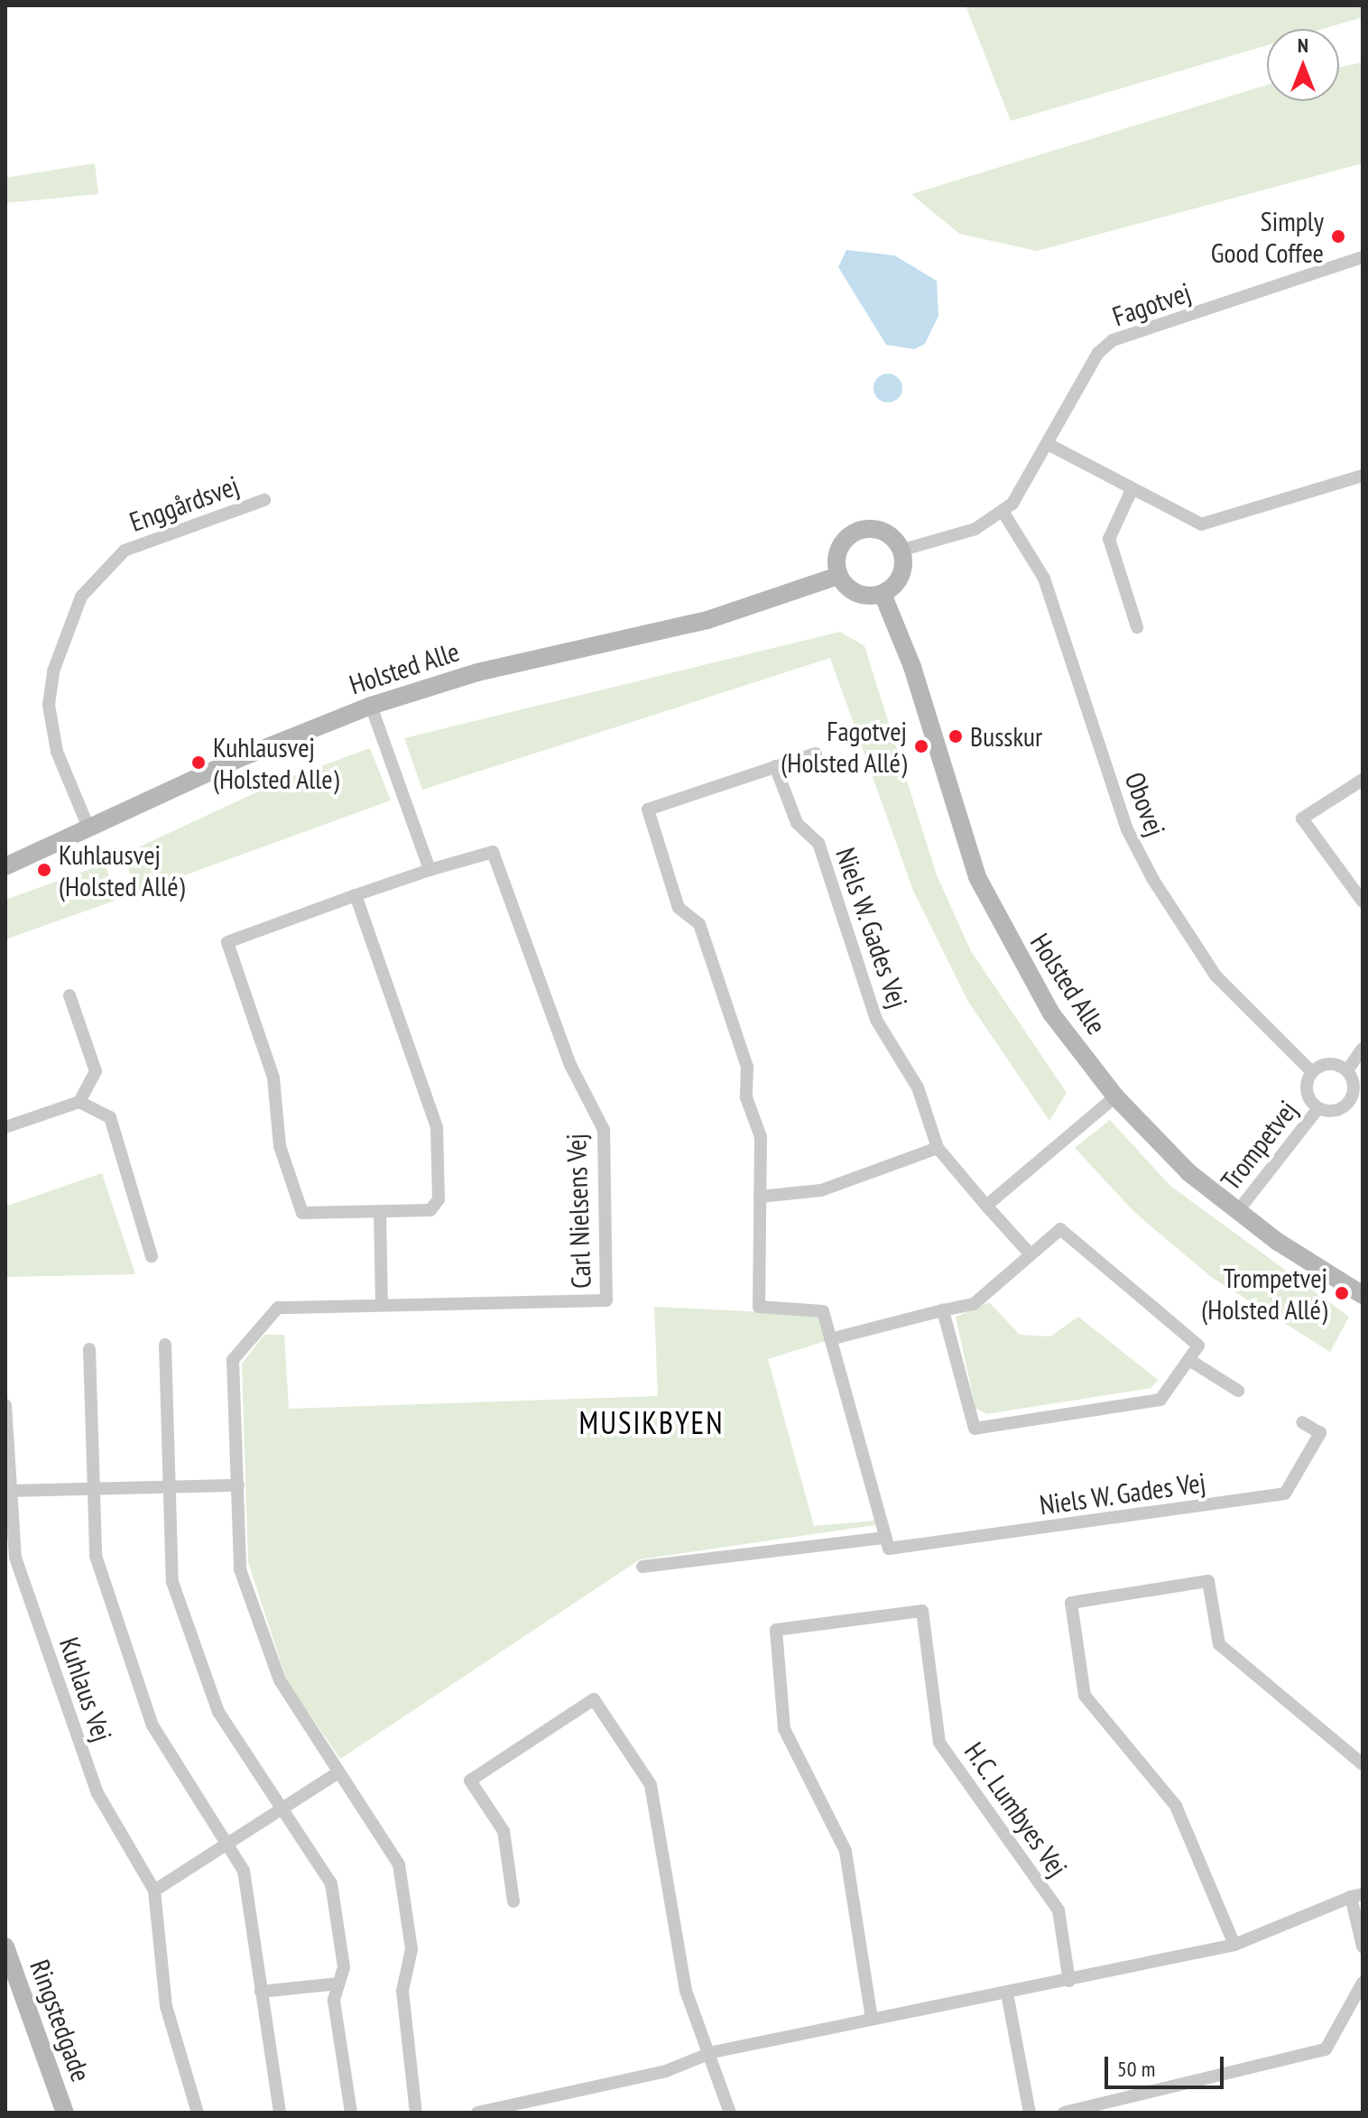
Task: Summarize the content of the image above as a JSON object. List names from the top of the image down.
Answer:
{
  "streets": {
    "street": [
      "Fagotvej",
      "Enggårdsvej",
      "Holsted Alle",
      "Obovej",
      "Niels W. Gades Vej",
      "Trompetvej",
      "Carl Nielsens Vej",
      "Kuhlaus Vej",
      "H.C. Lumbyes Vej",
      "Ringstedgade"
    ]
  },
  "crossings": [
    ["Fagotvej", "Holsted Alle"],
    ["Fagotvej", "Obovej"],
    ["Enggårdsvej", "Holsted Alle"],
    ["Holsted Alle", "Trompetvej"],
    ["Obovej", "Trompetvej"]
  ],
  "districts": ["MUSIKBYEN"],
  "places": [
    "Simply Good Coffee",
    "Busskur",
    "Fagotvej (Holsted Allé)",
    "Kuhlausvej (Holsted Alle)",
    "Kuhlausvej (Holsted Allé)",
    "Trompetvej (Holsted Allé)"
  ],
  "scale_bar": "50 m",
  "north": "top"
}
